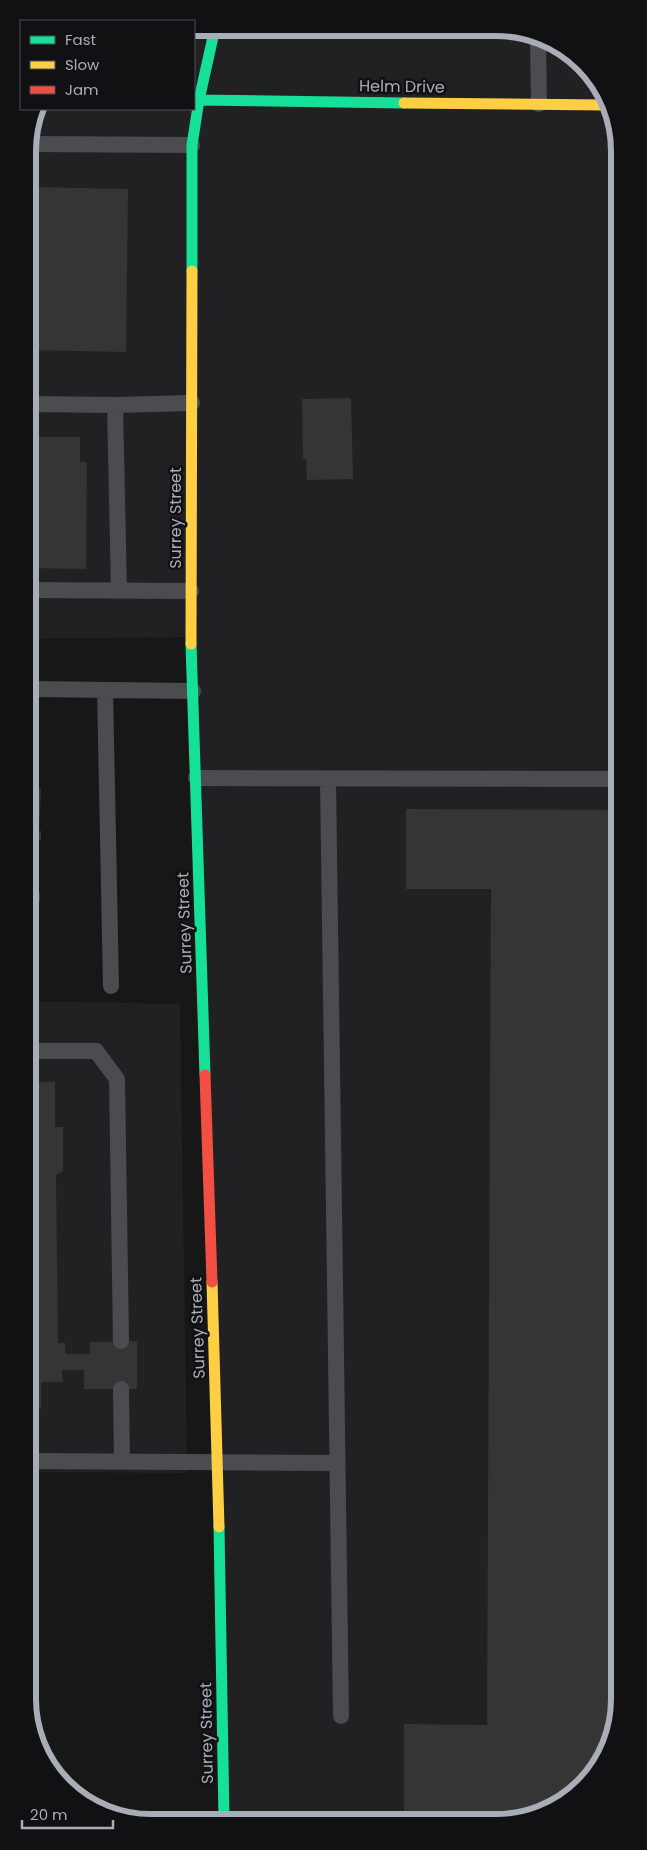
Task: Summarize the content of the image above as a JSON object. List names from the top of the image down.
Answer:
{
  "streets": {
    "street": ["Helm Drive", "Surrey Street"]
  },
  "crossings": [
    ["Helm Drive", "Surrey Street"]
  ],
  "legend": ["Fast", "Slow", "Jam"],
  "scale_bar": "20 m"
}
